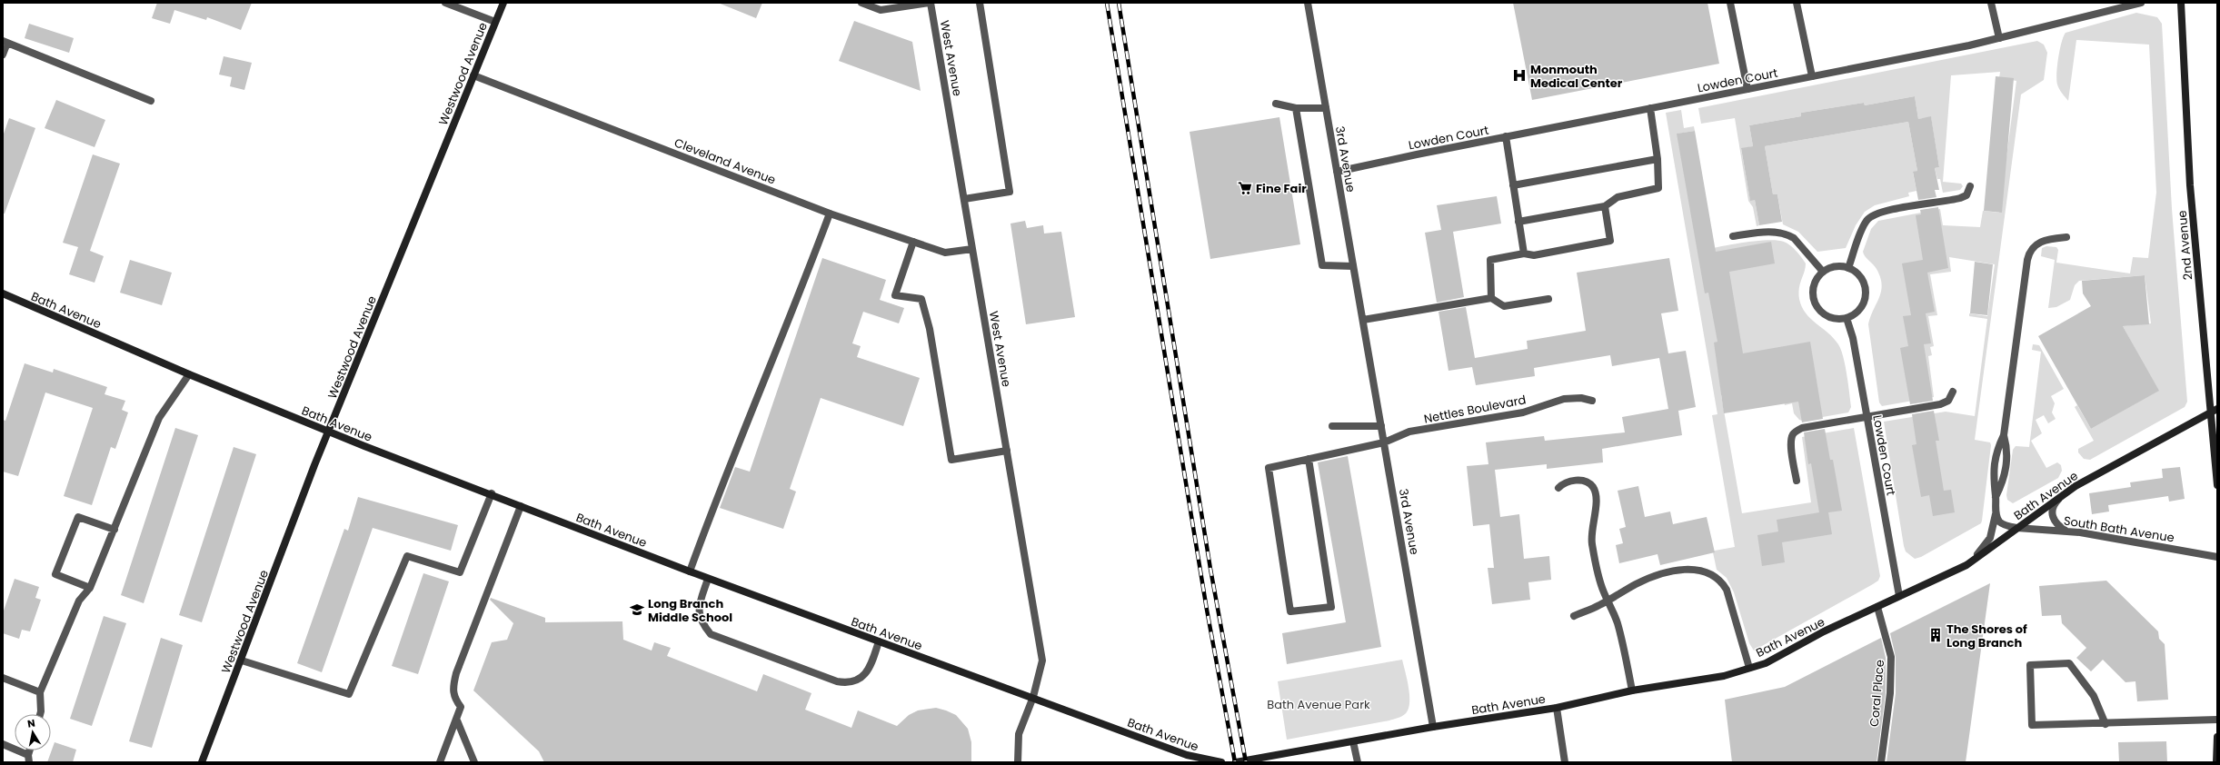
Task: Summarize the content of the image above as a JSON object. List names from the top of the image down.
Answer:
{
  "streets": {
    "street": [
      "West Avenue",
      "Westwood Avenue",
      "Lowden Court",
      "3rd Avenue",
      "Cleveland Avenue",
      "2nd Avenue",
      "Bath Avenue",
      "Nettles Boulevard",
      "South Bath Avenue",
      "Coral Place"
    ]
  },
  "crossings": [
    ["West Avenue", "Cleveland Avenue"],
    ["West Avenue", "Bath Avenue"],
    ["Westwood Avenue", "Cleveland Avenue"],
    ["Westwood Avenue", "Bath Avenue"],
    ["Lowden Court", "3rd Avenue"],
    ["Lowden Court", "Bath Avenue"],
    ["3rd Avenue", "Bath Avenue"],
    ["3rd Avenue", "Nettles Boulevard"],
    ["2nd Avenue", "Bath Avenue"],
    ["Bath Avenue", "South Bath Avenue"],
    ["Bath Avenue", "Coral Place"]
  ],
  "parks": ["Bath Avenue Park"],
  "places": {
    "hospital": ["Monmouth Medical Center"],
    "supermarket": ["Fine Fair"],
    "school or university": ["Long Branch Middle School"],
    "building": ["The Shores of Long Branch"]
  },
  "north": "top"
}
